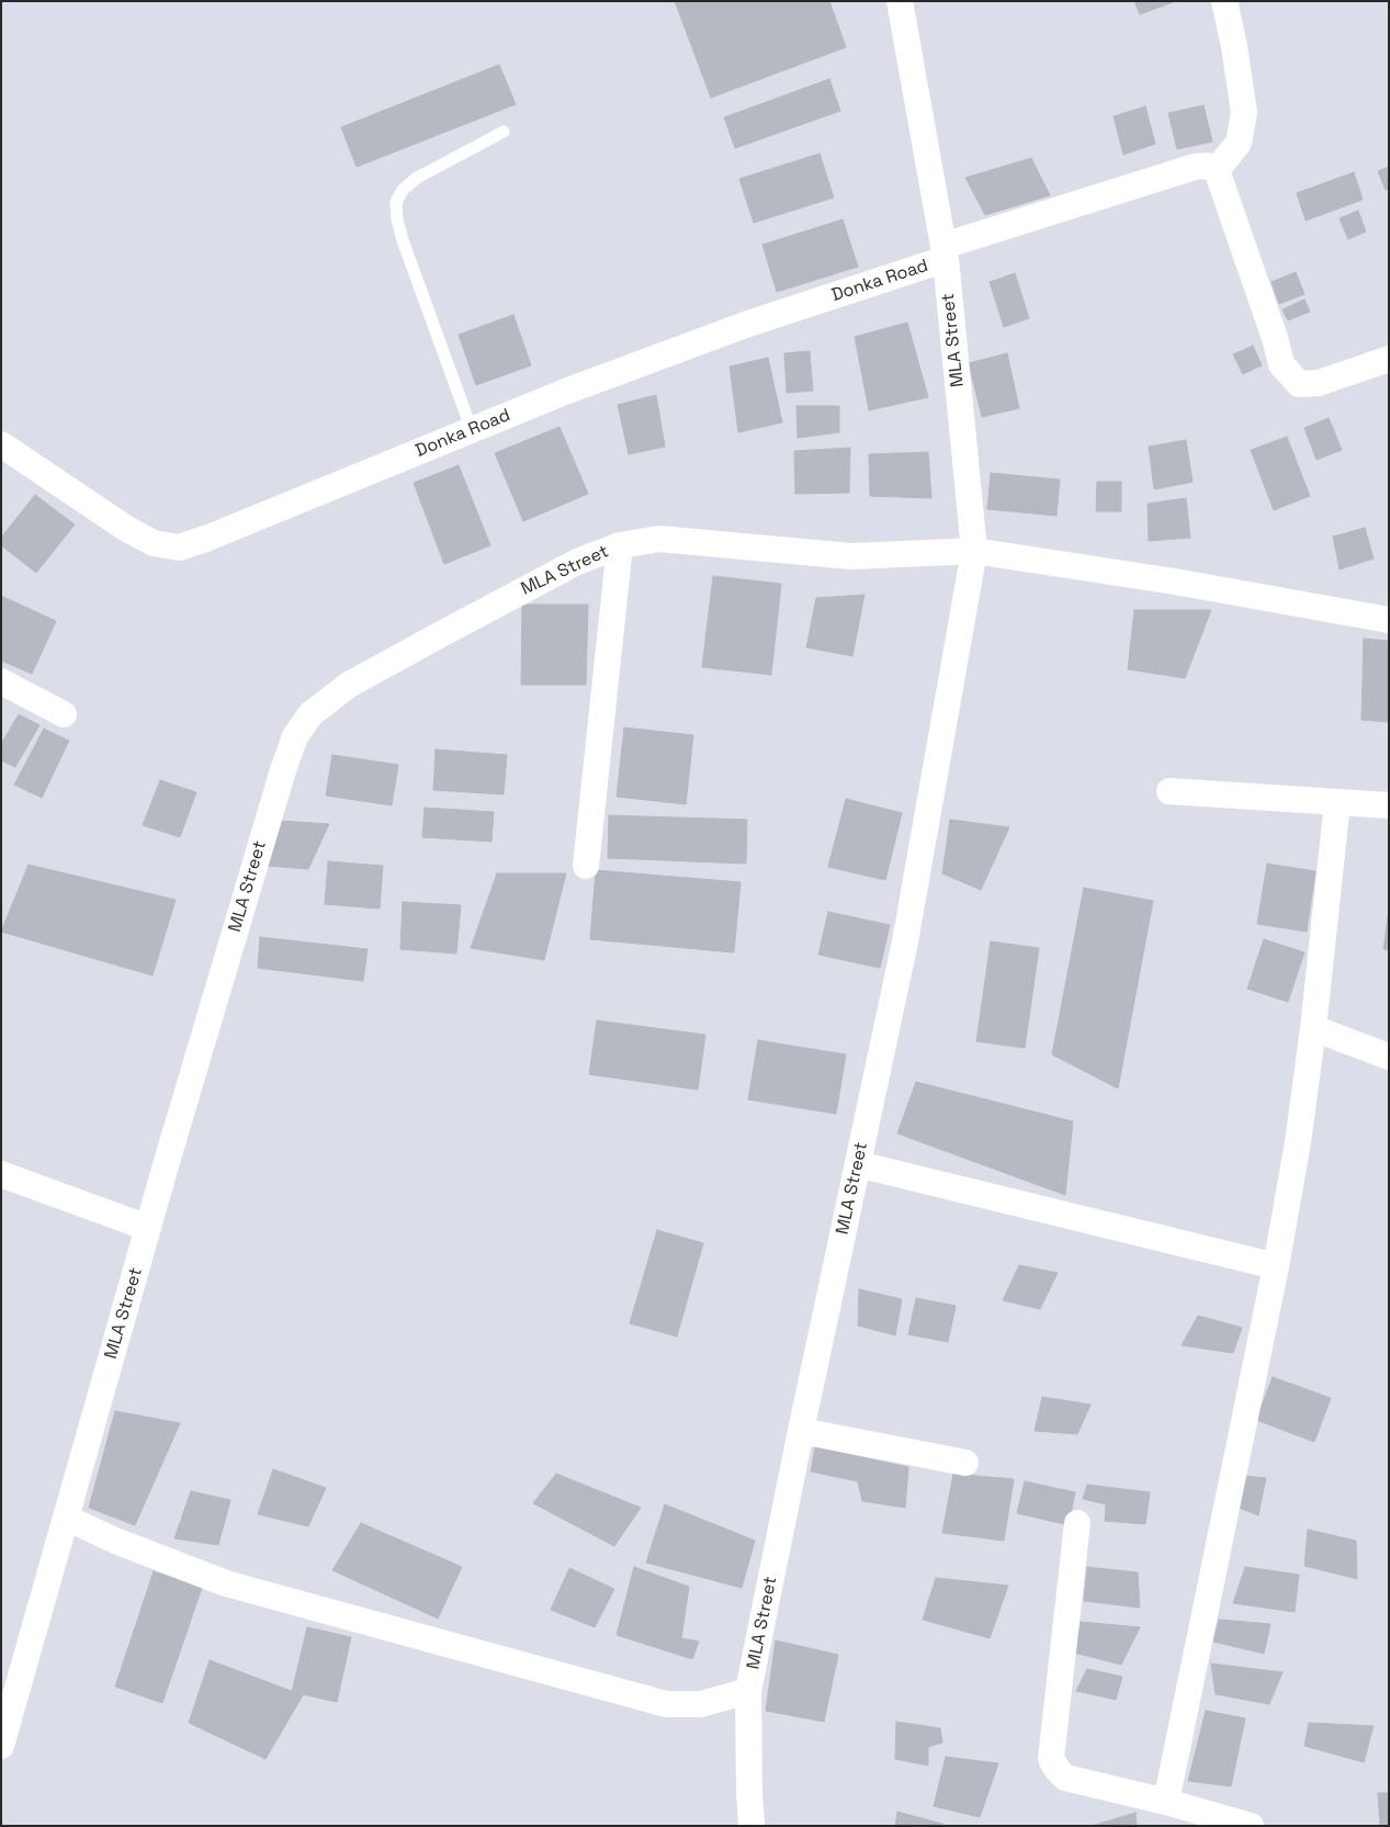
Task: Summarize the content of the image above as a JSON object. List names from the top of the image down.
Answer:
{
  "streets": {
    "street": ["Donka Road", "MLA Street"]
  },
  "crossings": [
    ["Donka Road", "MLA Street"]
  ]
}
